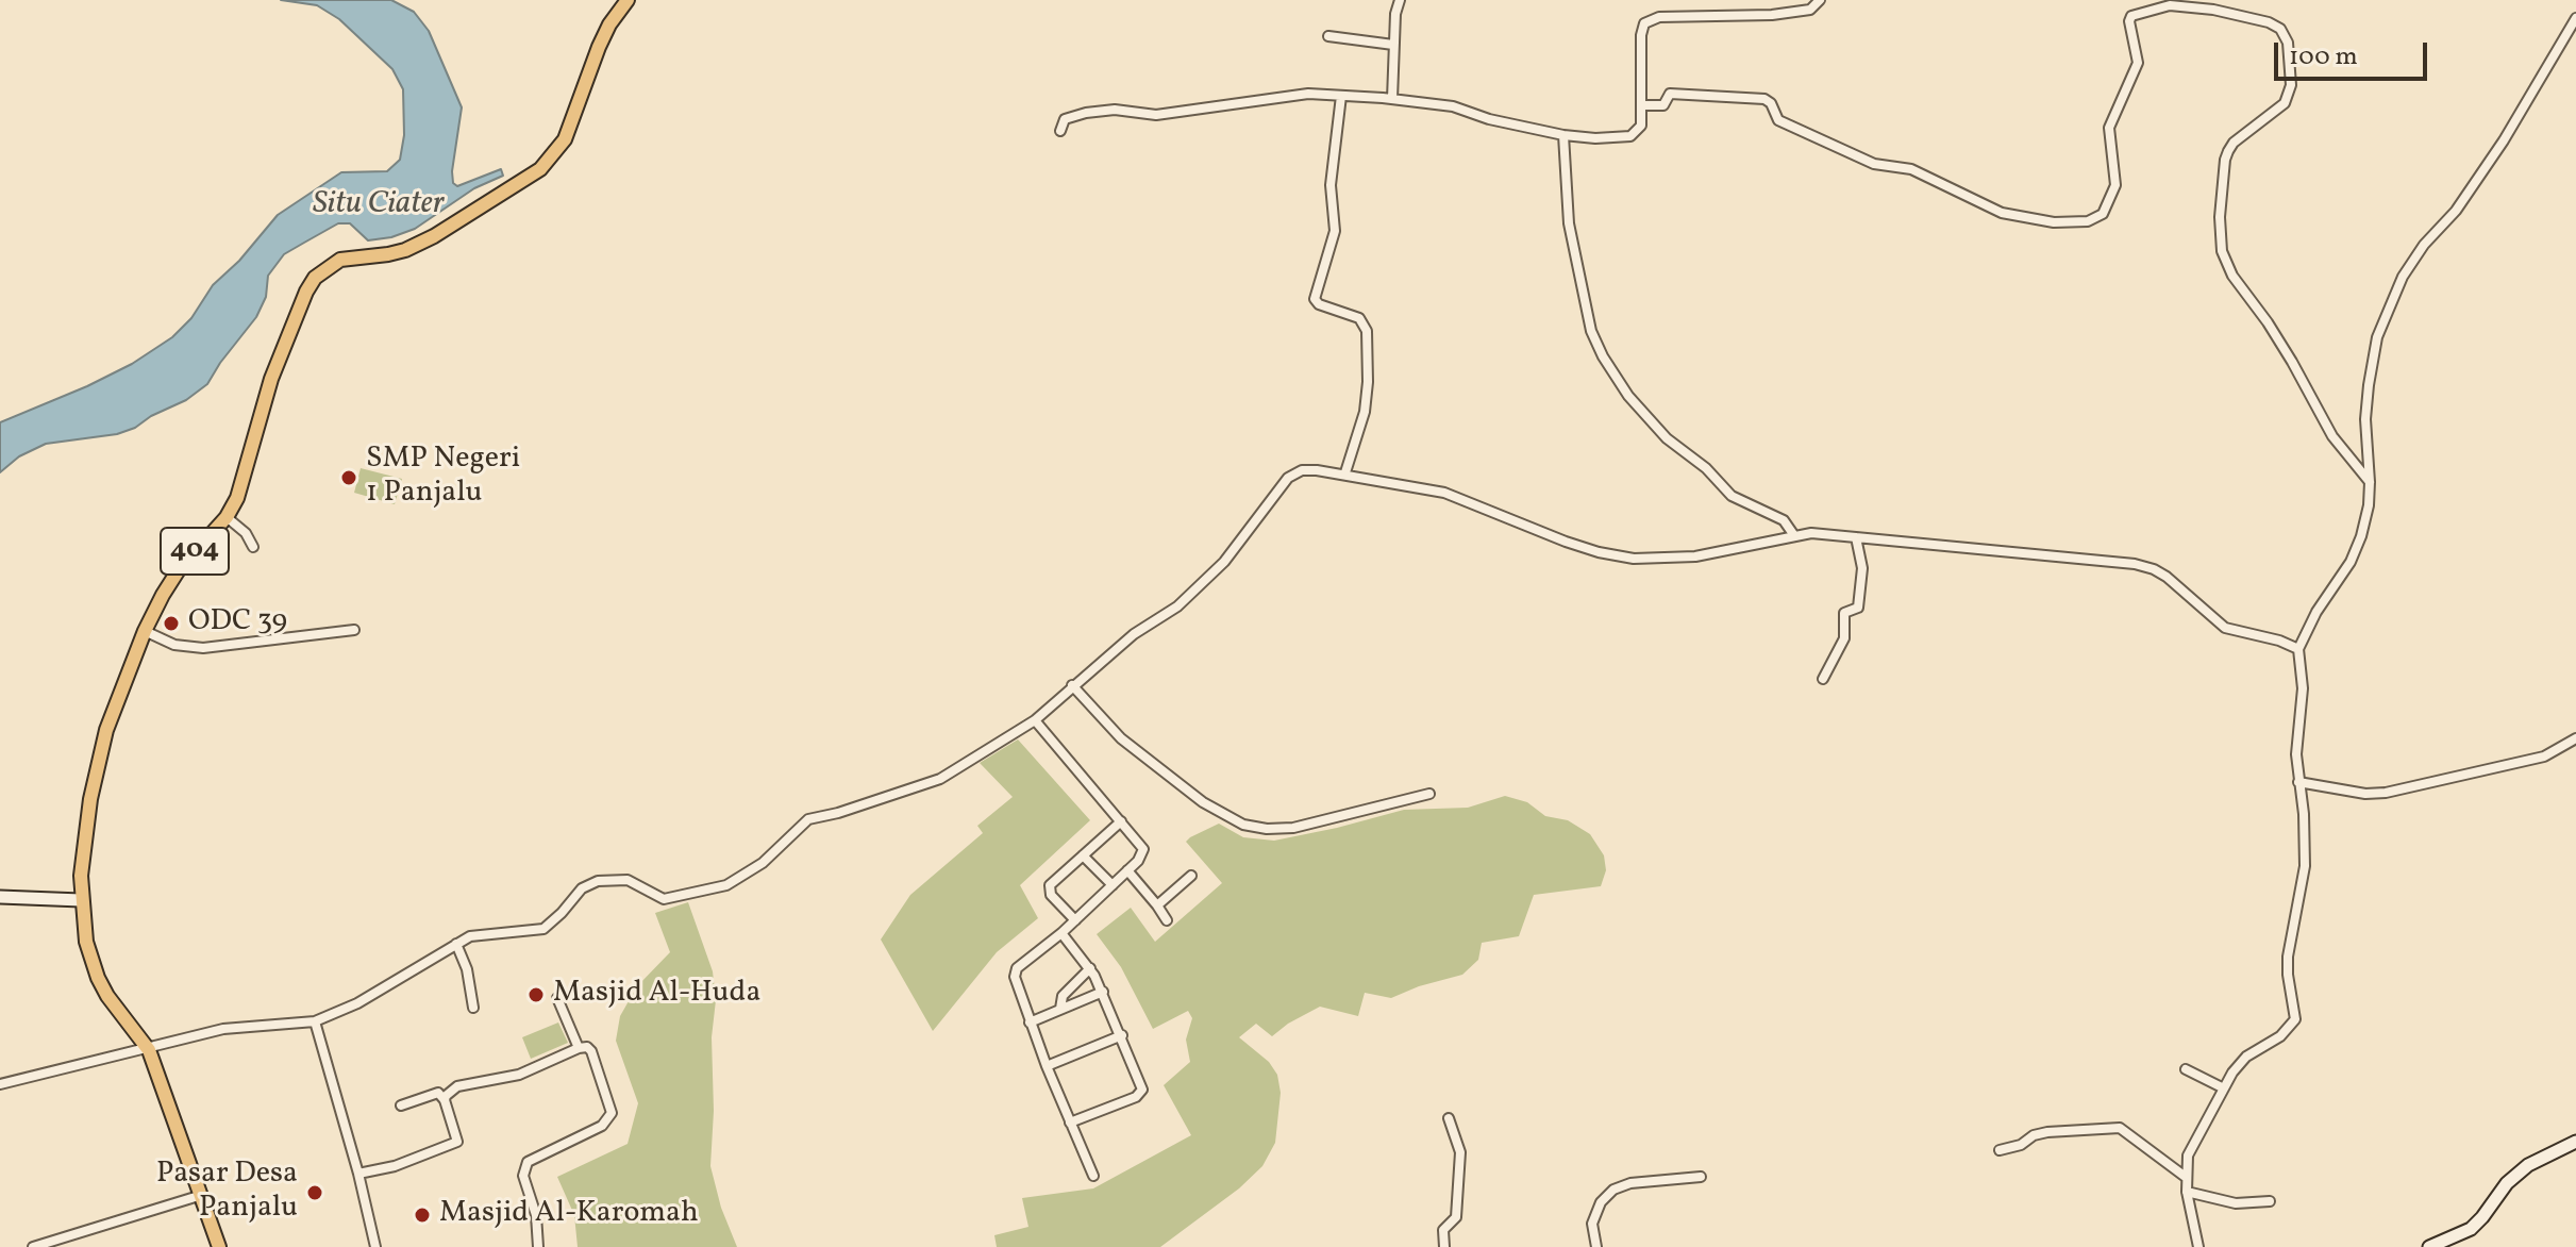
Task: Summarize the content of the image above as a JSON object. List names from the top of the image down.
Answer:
{
  "streets": {
    "main road": ["404"]
  },
  "water": ["Situ Ciater"],
  "places": [
    "SMP Negeri 1 Panjalu",
    "ODC 39",
    "Masjid Al-Huda",
    "Pasar Desa Panjalu",
    "Masjid Al-Karomah"
  ],
  "scale_bar": "100 m"
}
